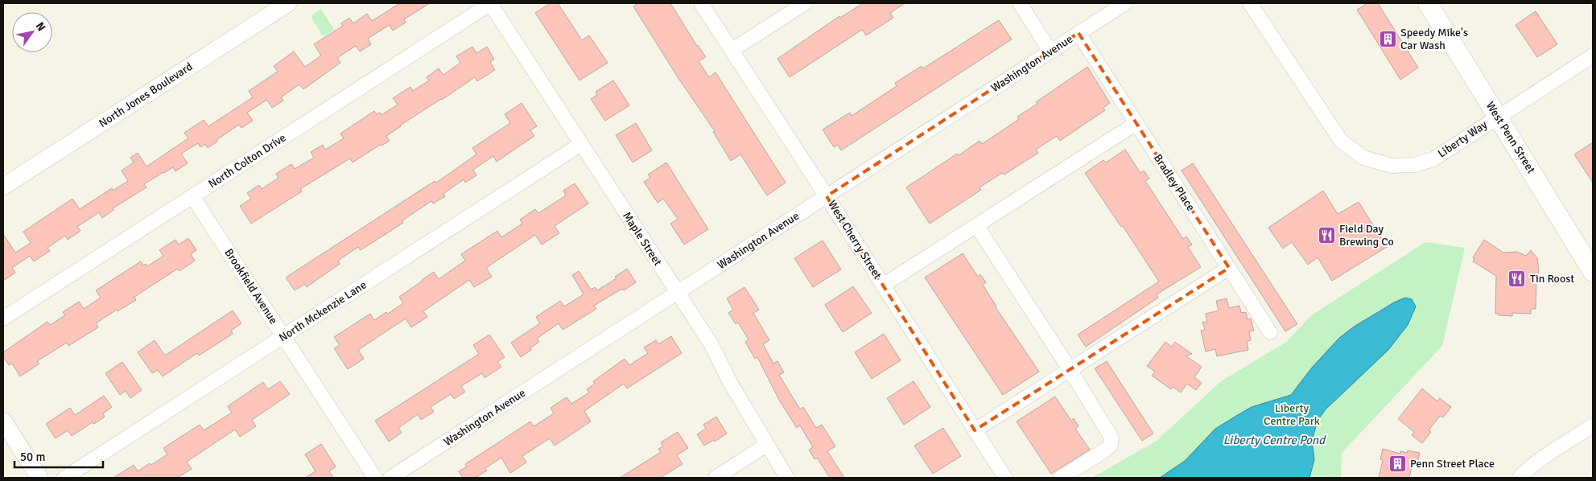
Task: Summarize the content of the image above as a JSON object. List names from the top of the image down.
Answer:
{
  "streets": {
    "main road": ["West Penn Street"],
    "street": [
      "Washington Avenue",
      "North Jones Boulevard",
      "Liberty Way",
      "North Colton Drive",
      "Bradley Place",
      "Maple Street",
      "West Cherry Street",
      "Brookfield Avenue",
      "North Mckenzie Lane"
    ]
  },
  "crossings": [
    ["Washington Avenue", "Bradley Place"],
    ["Washington Avenue", "Maple Street"],
    ["Washington Avenue", "West Cherry Street"],
    ["West Penn Street", "Liberty Way"],
    ["North Colton Drive", "Maple Street"],
    ["North Colton Drive", "Brookfield Avenue"],
    ["Maple Street", "North Mckenzie Lane"],
    ["Brookfield Avenue", "North Mckenzie Lane"]
  ],
  "water": ["Liberty Centre Pond"],
  "parks": ["Liberty Centre Park"],
  "places": {
    "building": ["Speedy Mike's Car Wash", "Penn Street Place"],
    "restaurant": ["Field Day Brewing Co", "Tin Roost"]
  },
  "scale_bar": "50 m",
  "north": "top right"
}
